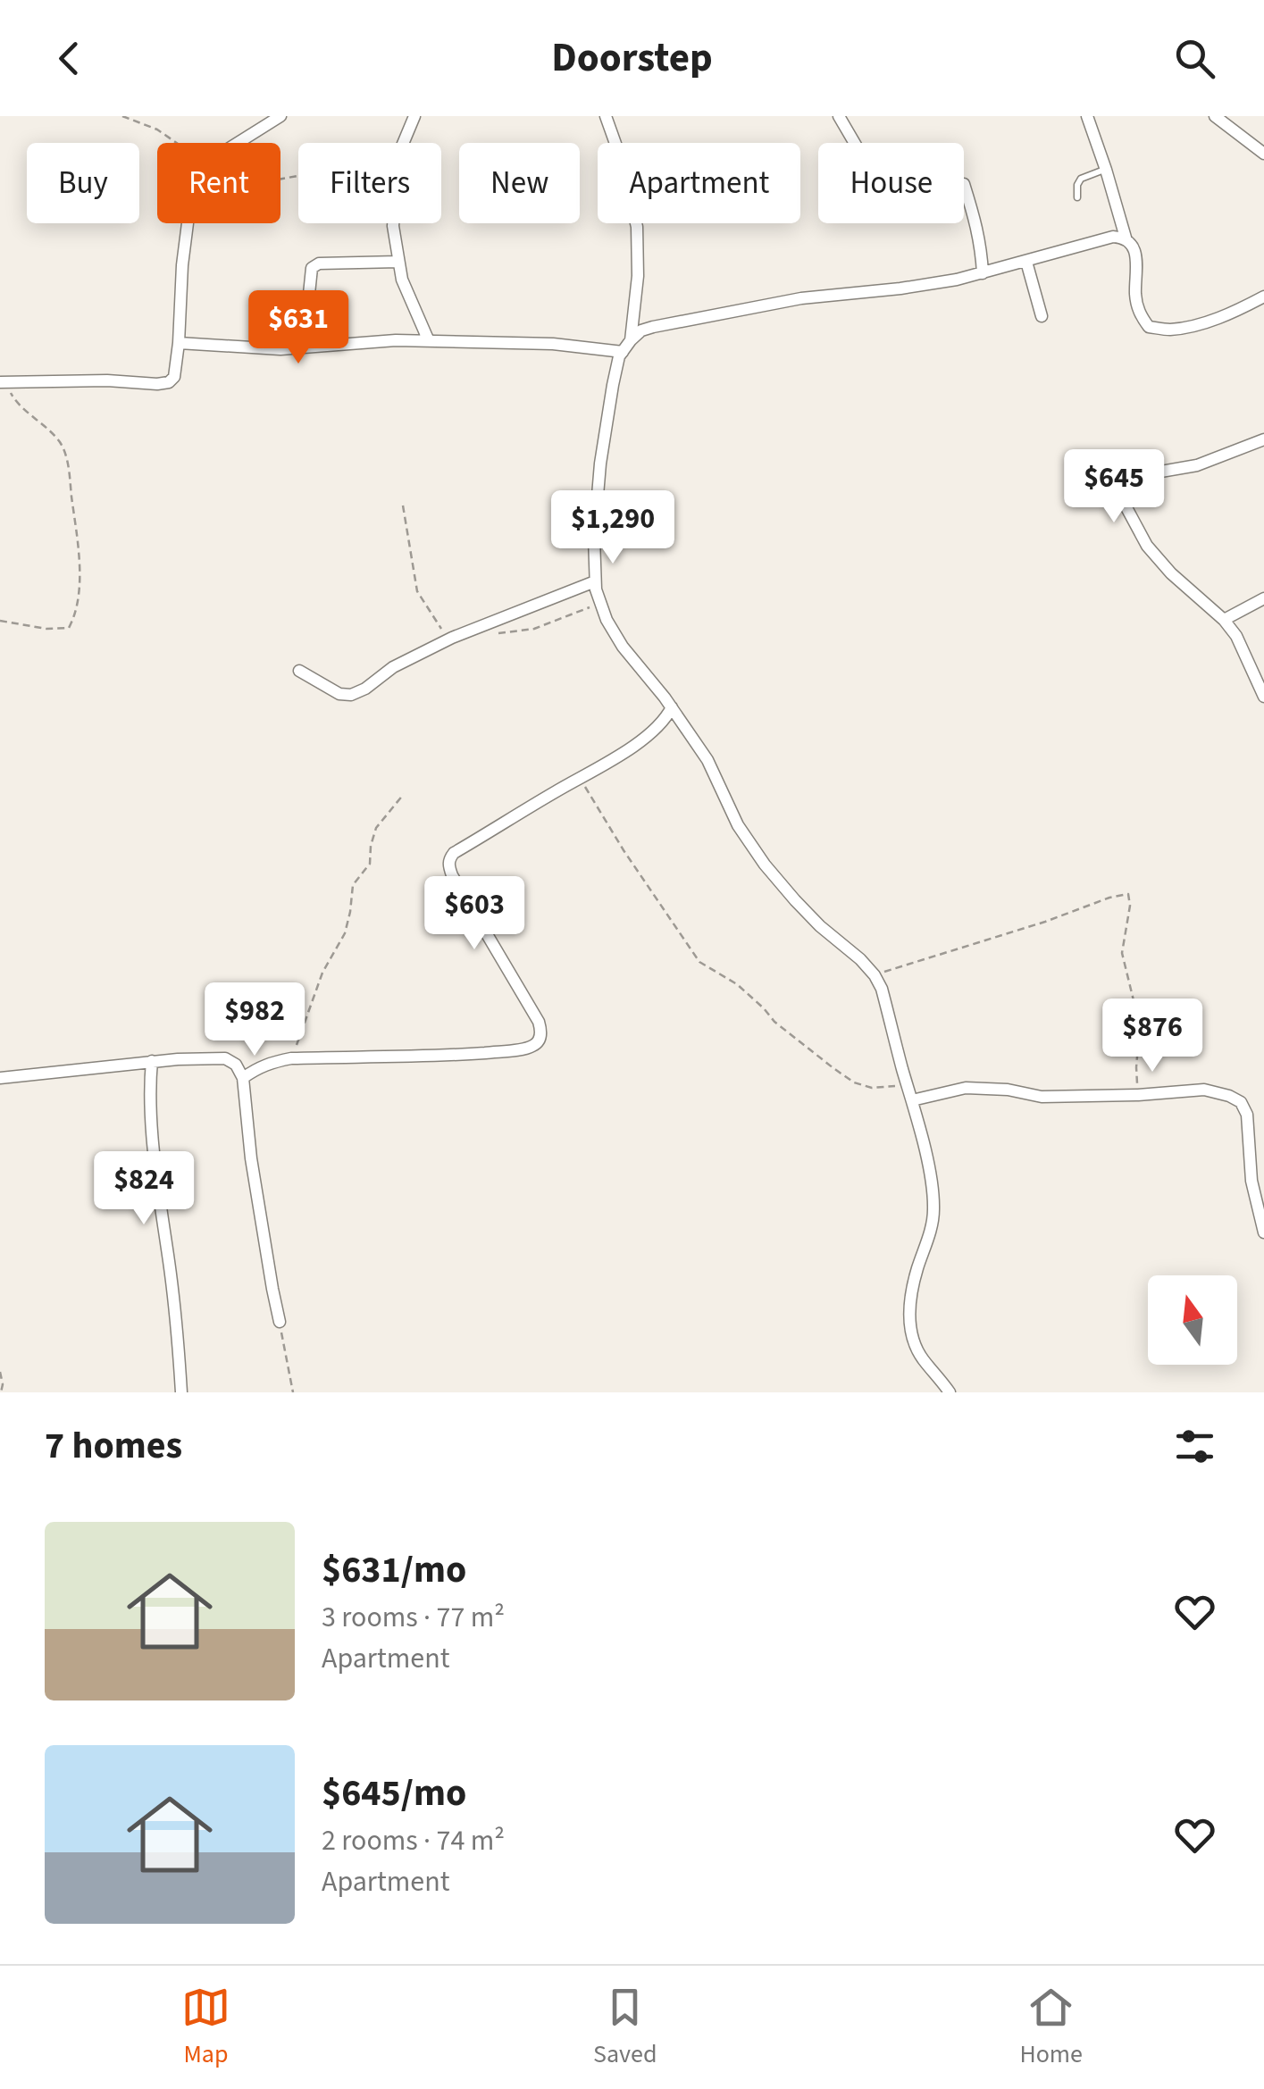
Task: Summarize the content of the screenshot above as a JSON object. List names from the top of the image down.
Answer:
{
  "north": "top",
  "page": {
    "header": "Doorstep",
    "chip": [
      "Buy",
      "Rent",
      "Filters",
      "New",
      "Apartment",
      "House"
    ],
    "price": [
      "$631",
      "$645",
      "$1,290",
      "$603",
      "$982",
      "$876",
      "$824"
    ],
    "heading": "7 homes",
    "list": [
      {
        "name": "$631/mo",
        "note": "3 rooms · 77 m² · Apartment"
      },
      {
        "name": "$645/mo",
        "note": "2 rooms · 74 m² · Apartment"
      }
    ],
    "tabs": ["Map", "Saved", "Home"]
  }
}
